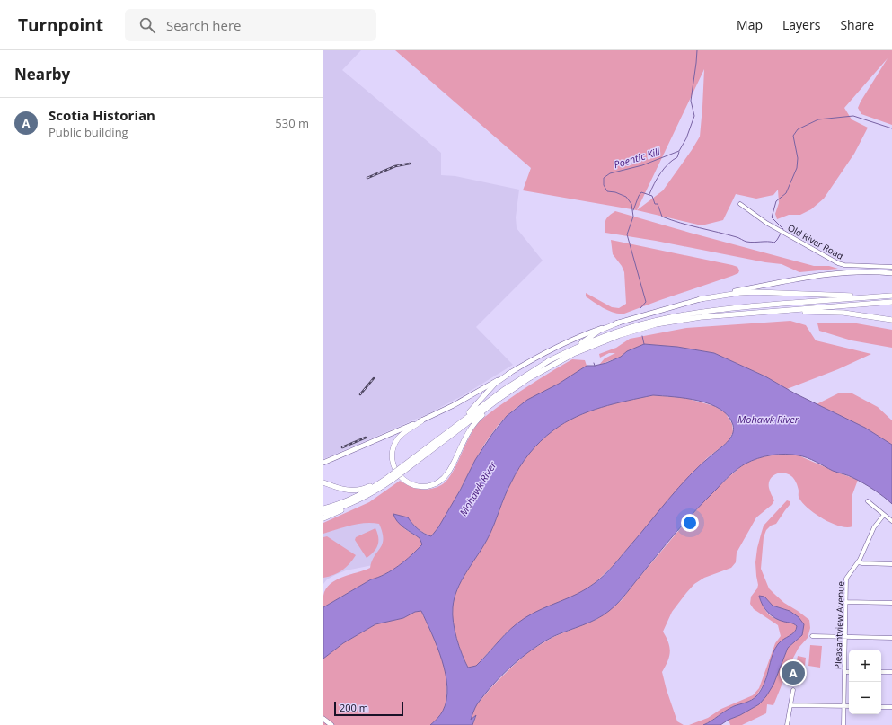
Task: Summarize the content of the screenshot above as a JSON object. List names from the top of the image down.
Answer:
{
  "streets": {
    "street": ["Old River Road", "Pleasantview Avenue"]
  },
  "water": ["Poentic Kill", "Mohawk River"],
  "scale_bar": "200 m",
  "page": {
    "header": "Turnpoint",
    "search": "Search here",
    "nav": ["Map", "Layers", "Share"],
    "heading": "Nearby",
    "list": [
      {
        "mark": "A",
        "name": "Scotia Historian",
        "note": "Public building",
        "value": "530 m"
      }
    ],
    "map_buttons": ["+", "−"],
    "pins": "A",
    "scale": "200 m"
  }
}
